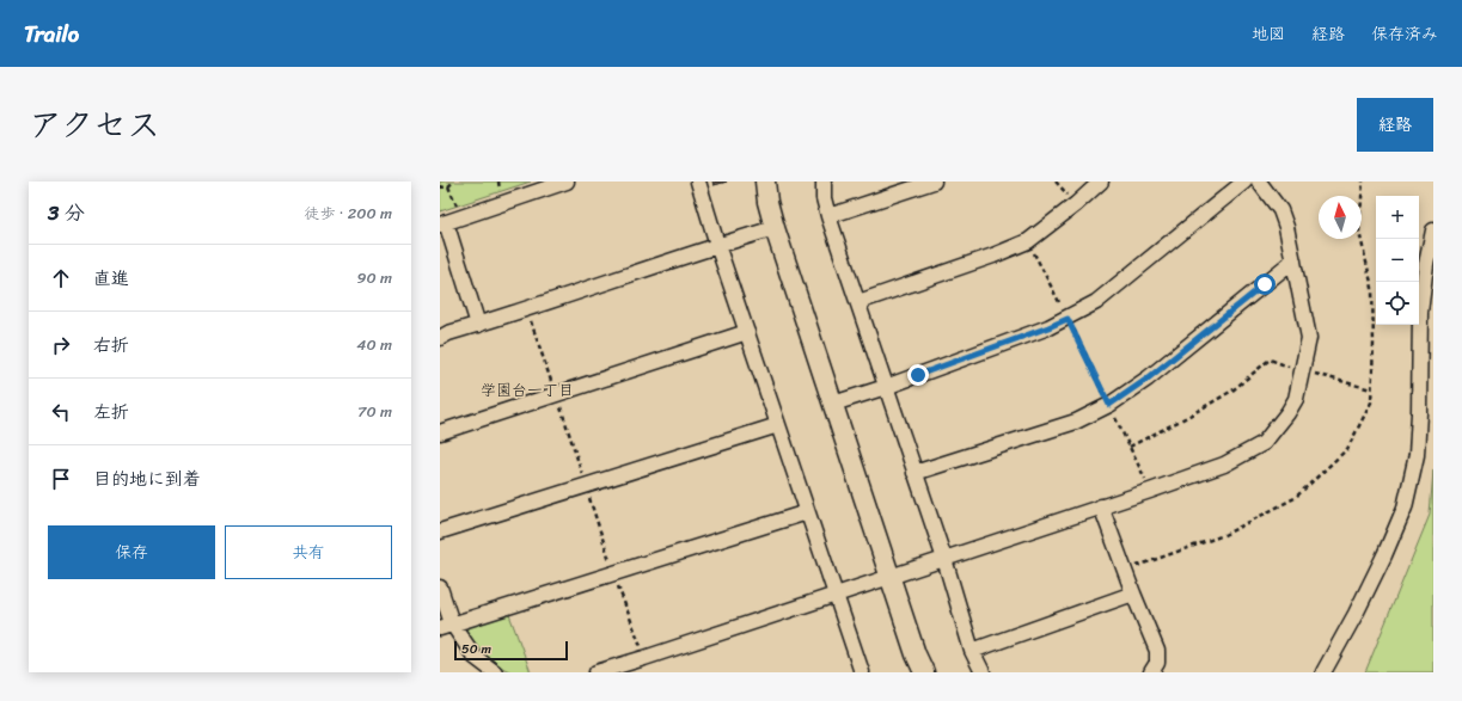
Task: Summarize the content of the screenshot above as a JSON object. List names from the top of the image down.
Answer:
{
  "districts": ["学園台一丁目"],
  "scale_bar": "50 m",
  "north": "top",
  "page": {
    "header": "Trailo",
    "nav": ["地図", "経路", "保存済み"],
    "title": "アクセス",
    "buttons": [
      "経路",
      ["保存", "共有"]
    ],
    "heading": ["3 分", "徒歩 · 200 m"],
    "map_buttons": ["+", "−"],
    "list": [
      ["直進", "90 m"],
      ["右折", "40 m"],
      ["左折", "70 m"],
      "目的地に到着"
    ],
    "scale": "50 m"
  }
}
